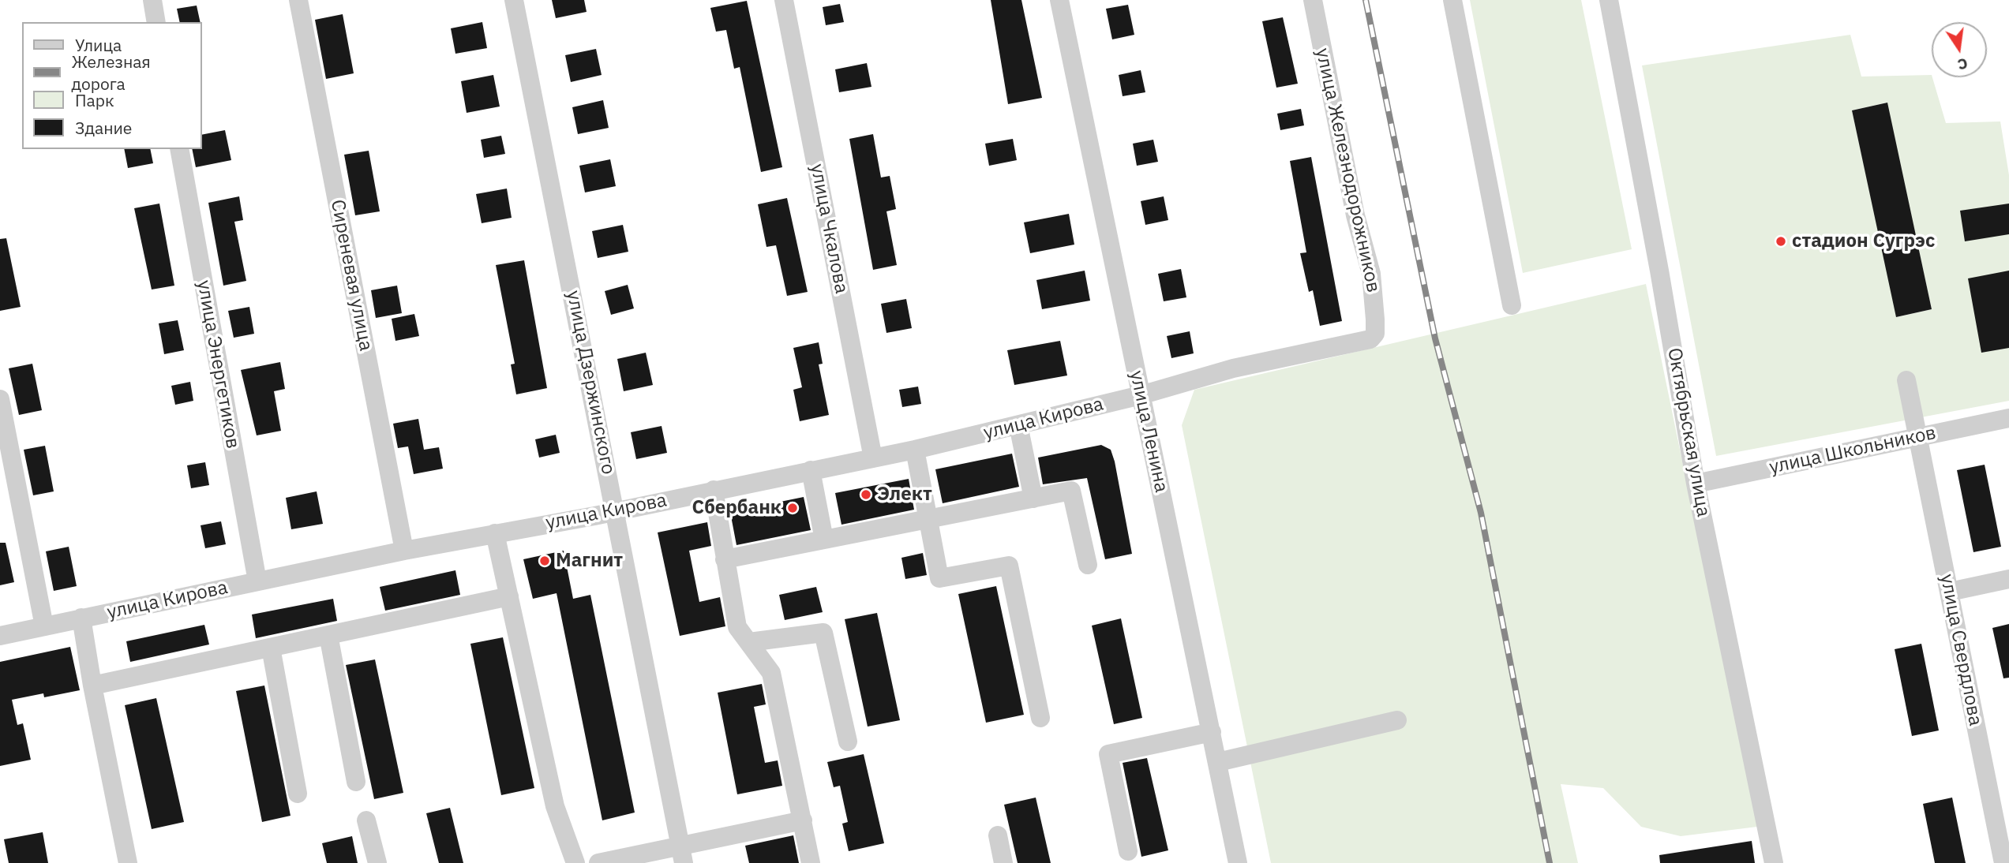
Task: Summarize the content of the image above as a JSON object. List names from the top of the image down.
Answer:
{
  "streets": {
    "street": [
      "улица Железнодорожников",
      "улица Чкалова",
      "Сиреневая улица",
      "улица Энергетиков",
      "улица Дзержинского",
      "улица Кирова",
      "улица Ленина",
      "Октябрьская улица",
      "улица Школьников",
      "улица Свердлова"
    ]
  },
  "crossings": [
    ["улица Железнодорожников", "улица Кирова"],
    ["улица Чкалова", "улица Кирова"],
    ["Сиреневая улица", "улица Кирова"],
    ["улица Энергетиков", "улица Кирова"],
    ["улица Дзержинского", "улица Кирова"],
    ["улица Кирова", "улица Ленина"],
    ["Октябрьская улица", "улица Школьников"],
    ["улица Школьников", "улица Свердлова"]
  ],
  "places": [
    "стадион Сугрэс",
    "Элект",
    "Сбербанк",
    "Магнит"
  ],
  "legend": [
    "Улица",
    "Железная дорога",
    "Парк",
    "Здание"
  ],
  "north": "bottom"
}
